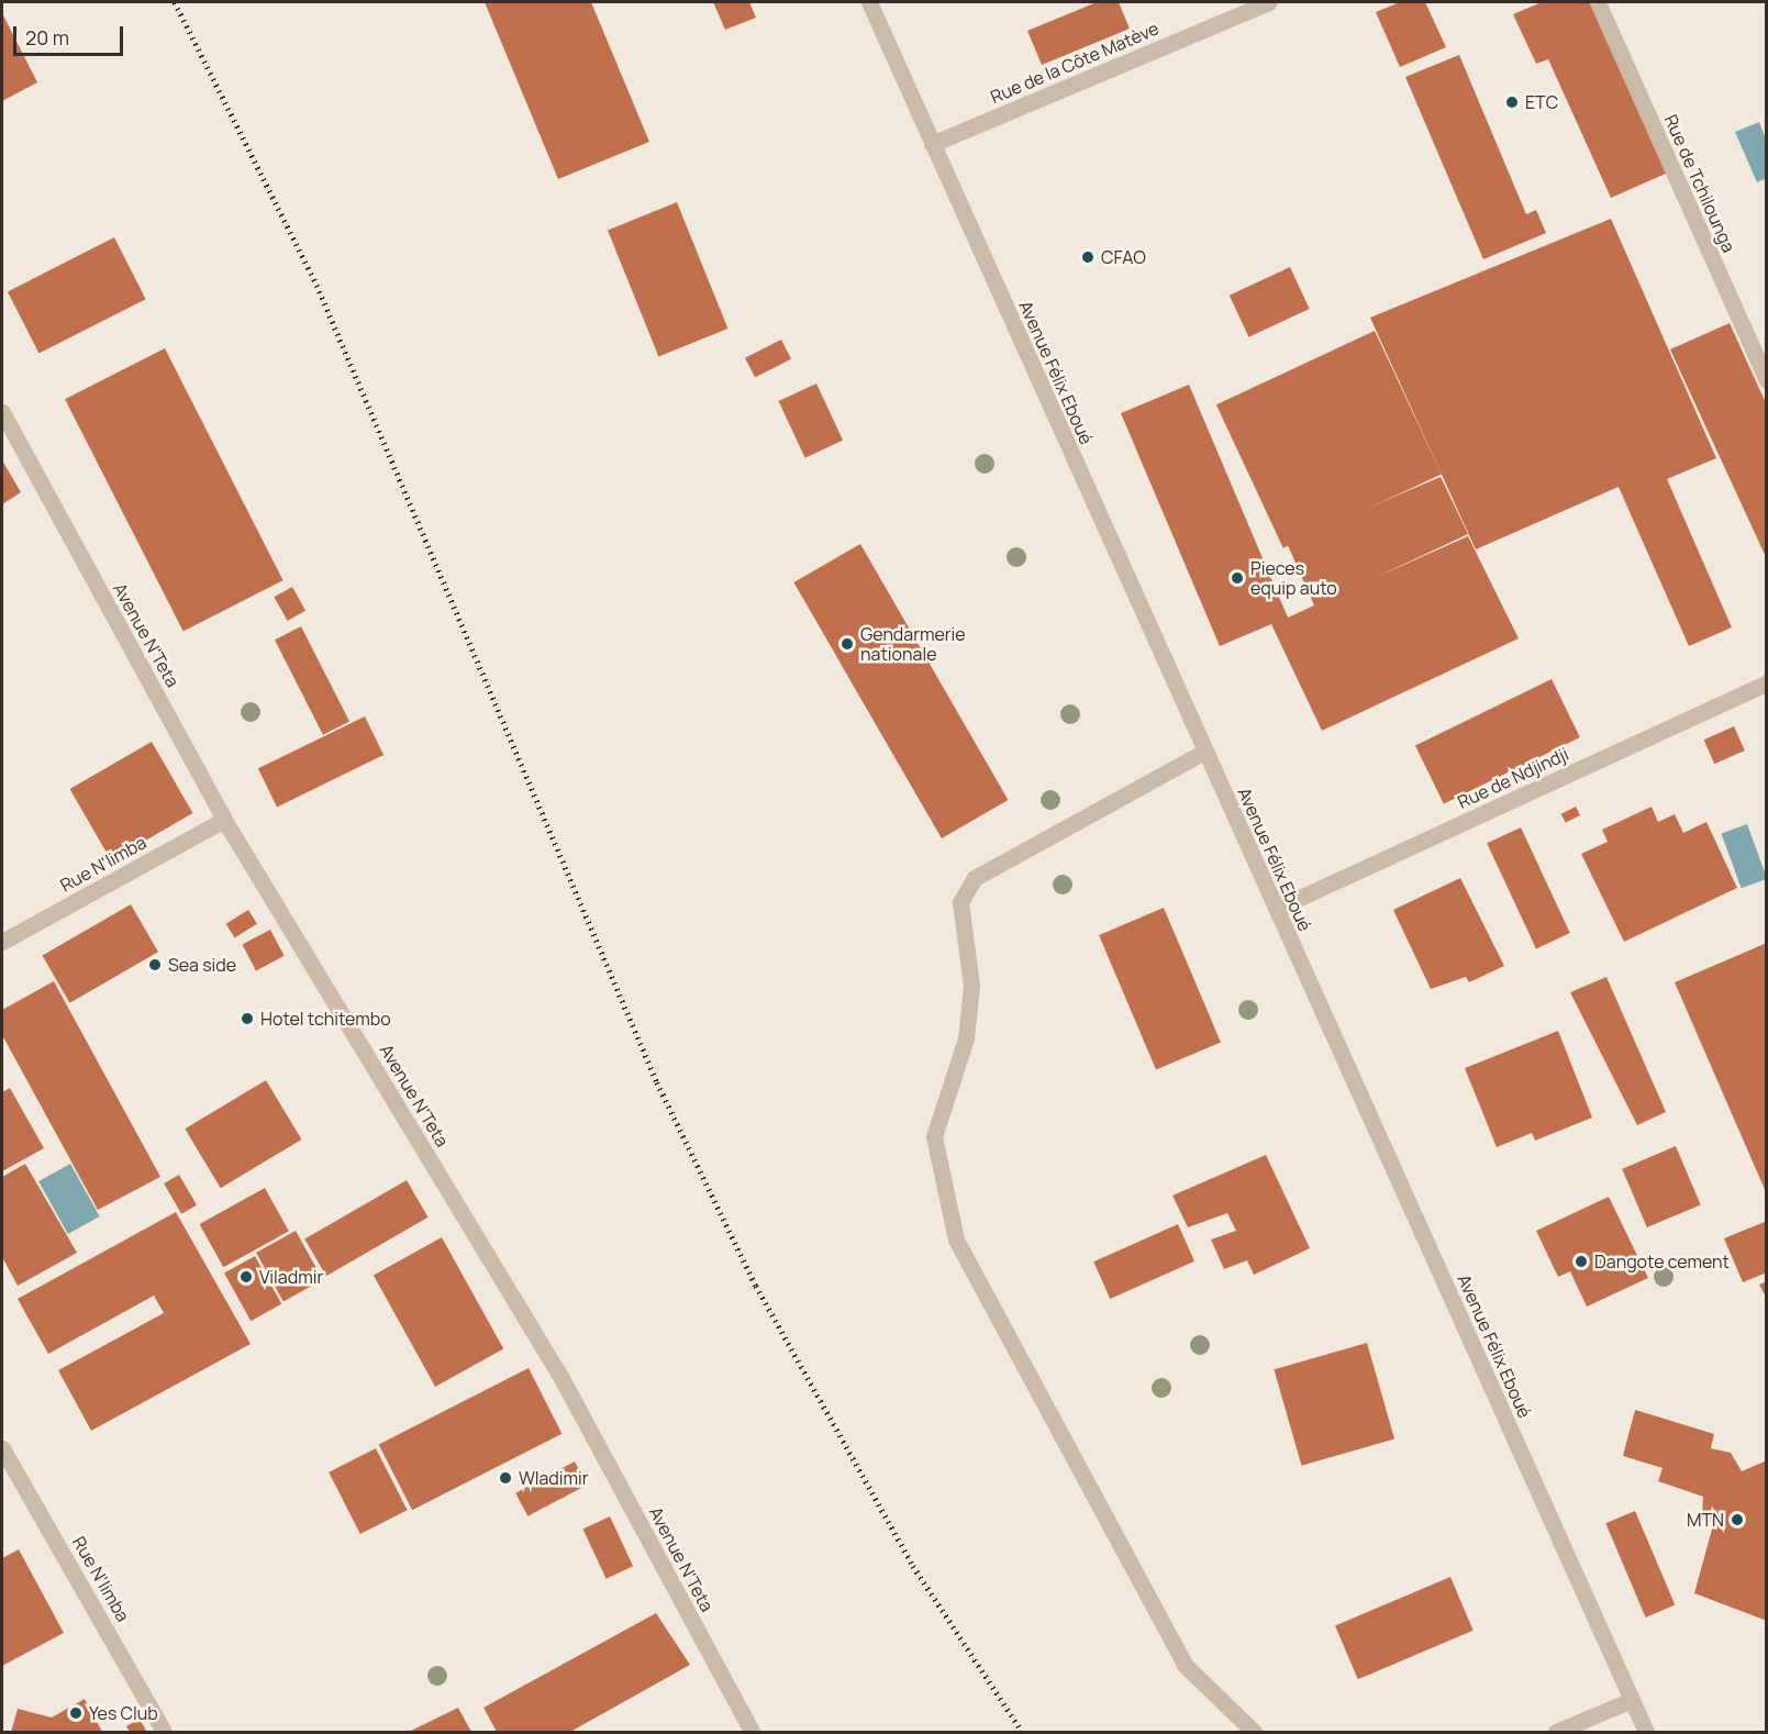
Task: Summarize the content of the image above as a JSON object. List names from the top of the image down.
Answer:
{
  "streets": {
    "street": [
      "Rue de la Côte Matève",
      "Rue de Tchilounga",
      "Avenue Félix Eboué",
      "Avenue N'Teta",
      "Rue de Ndjindji",
      "Rue N'limba"
    ]
  },
  "crossings": [
    ["Rue de la Côte Matève", "Avenue Félix Eboué"],
    ["Avenue Félix Eboué", "Rue de Ndjindji"],
    ["Avenue N'Teta", "Rue N'limba"]
  ],
  "places": [
    "ETC",
    "CFAO",
    "Pieces equip auto",
    "Gendarmerie nationale",
    "Sea side",
    "Hotel tchitembo",
    "Dangote cement",
    "Viladmir",
    "Wladimir",
    "MTN",
    "Yes Club"
  ],
  "scale_bar": "20 m"
}
